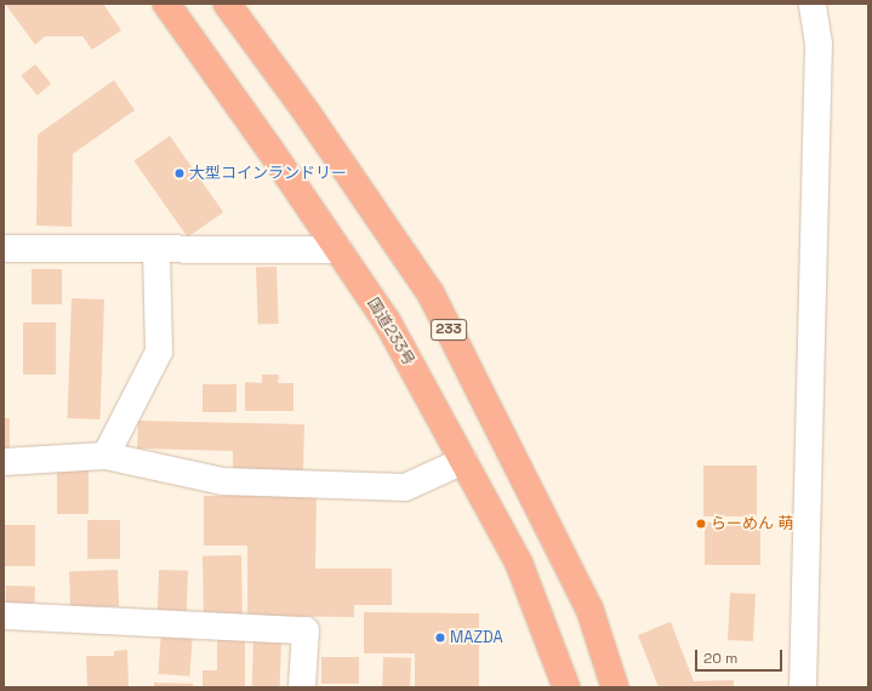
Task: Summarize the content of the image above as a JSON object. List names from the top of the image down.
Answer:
{
  "streets": {
    "highway": ["233", "国道233号"]
  },
  "places": ["大型コインランドリー", "らーめん 萌", "MAZDA"],
  "scale_bar": "20 m"
}
